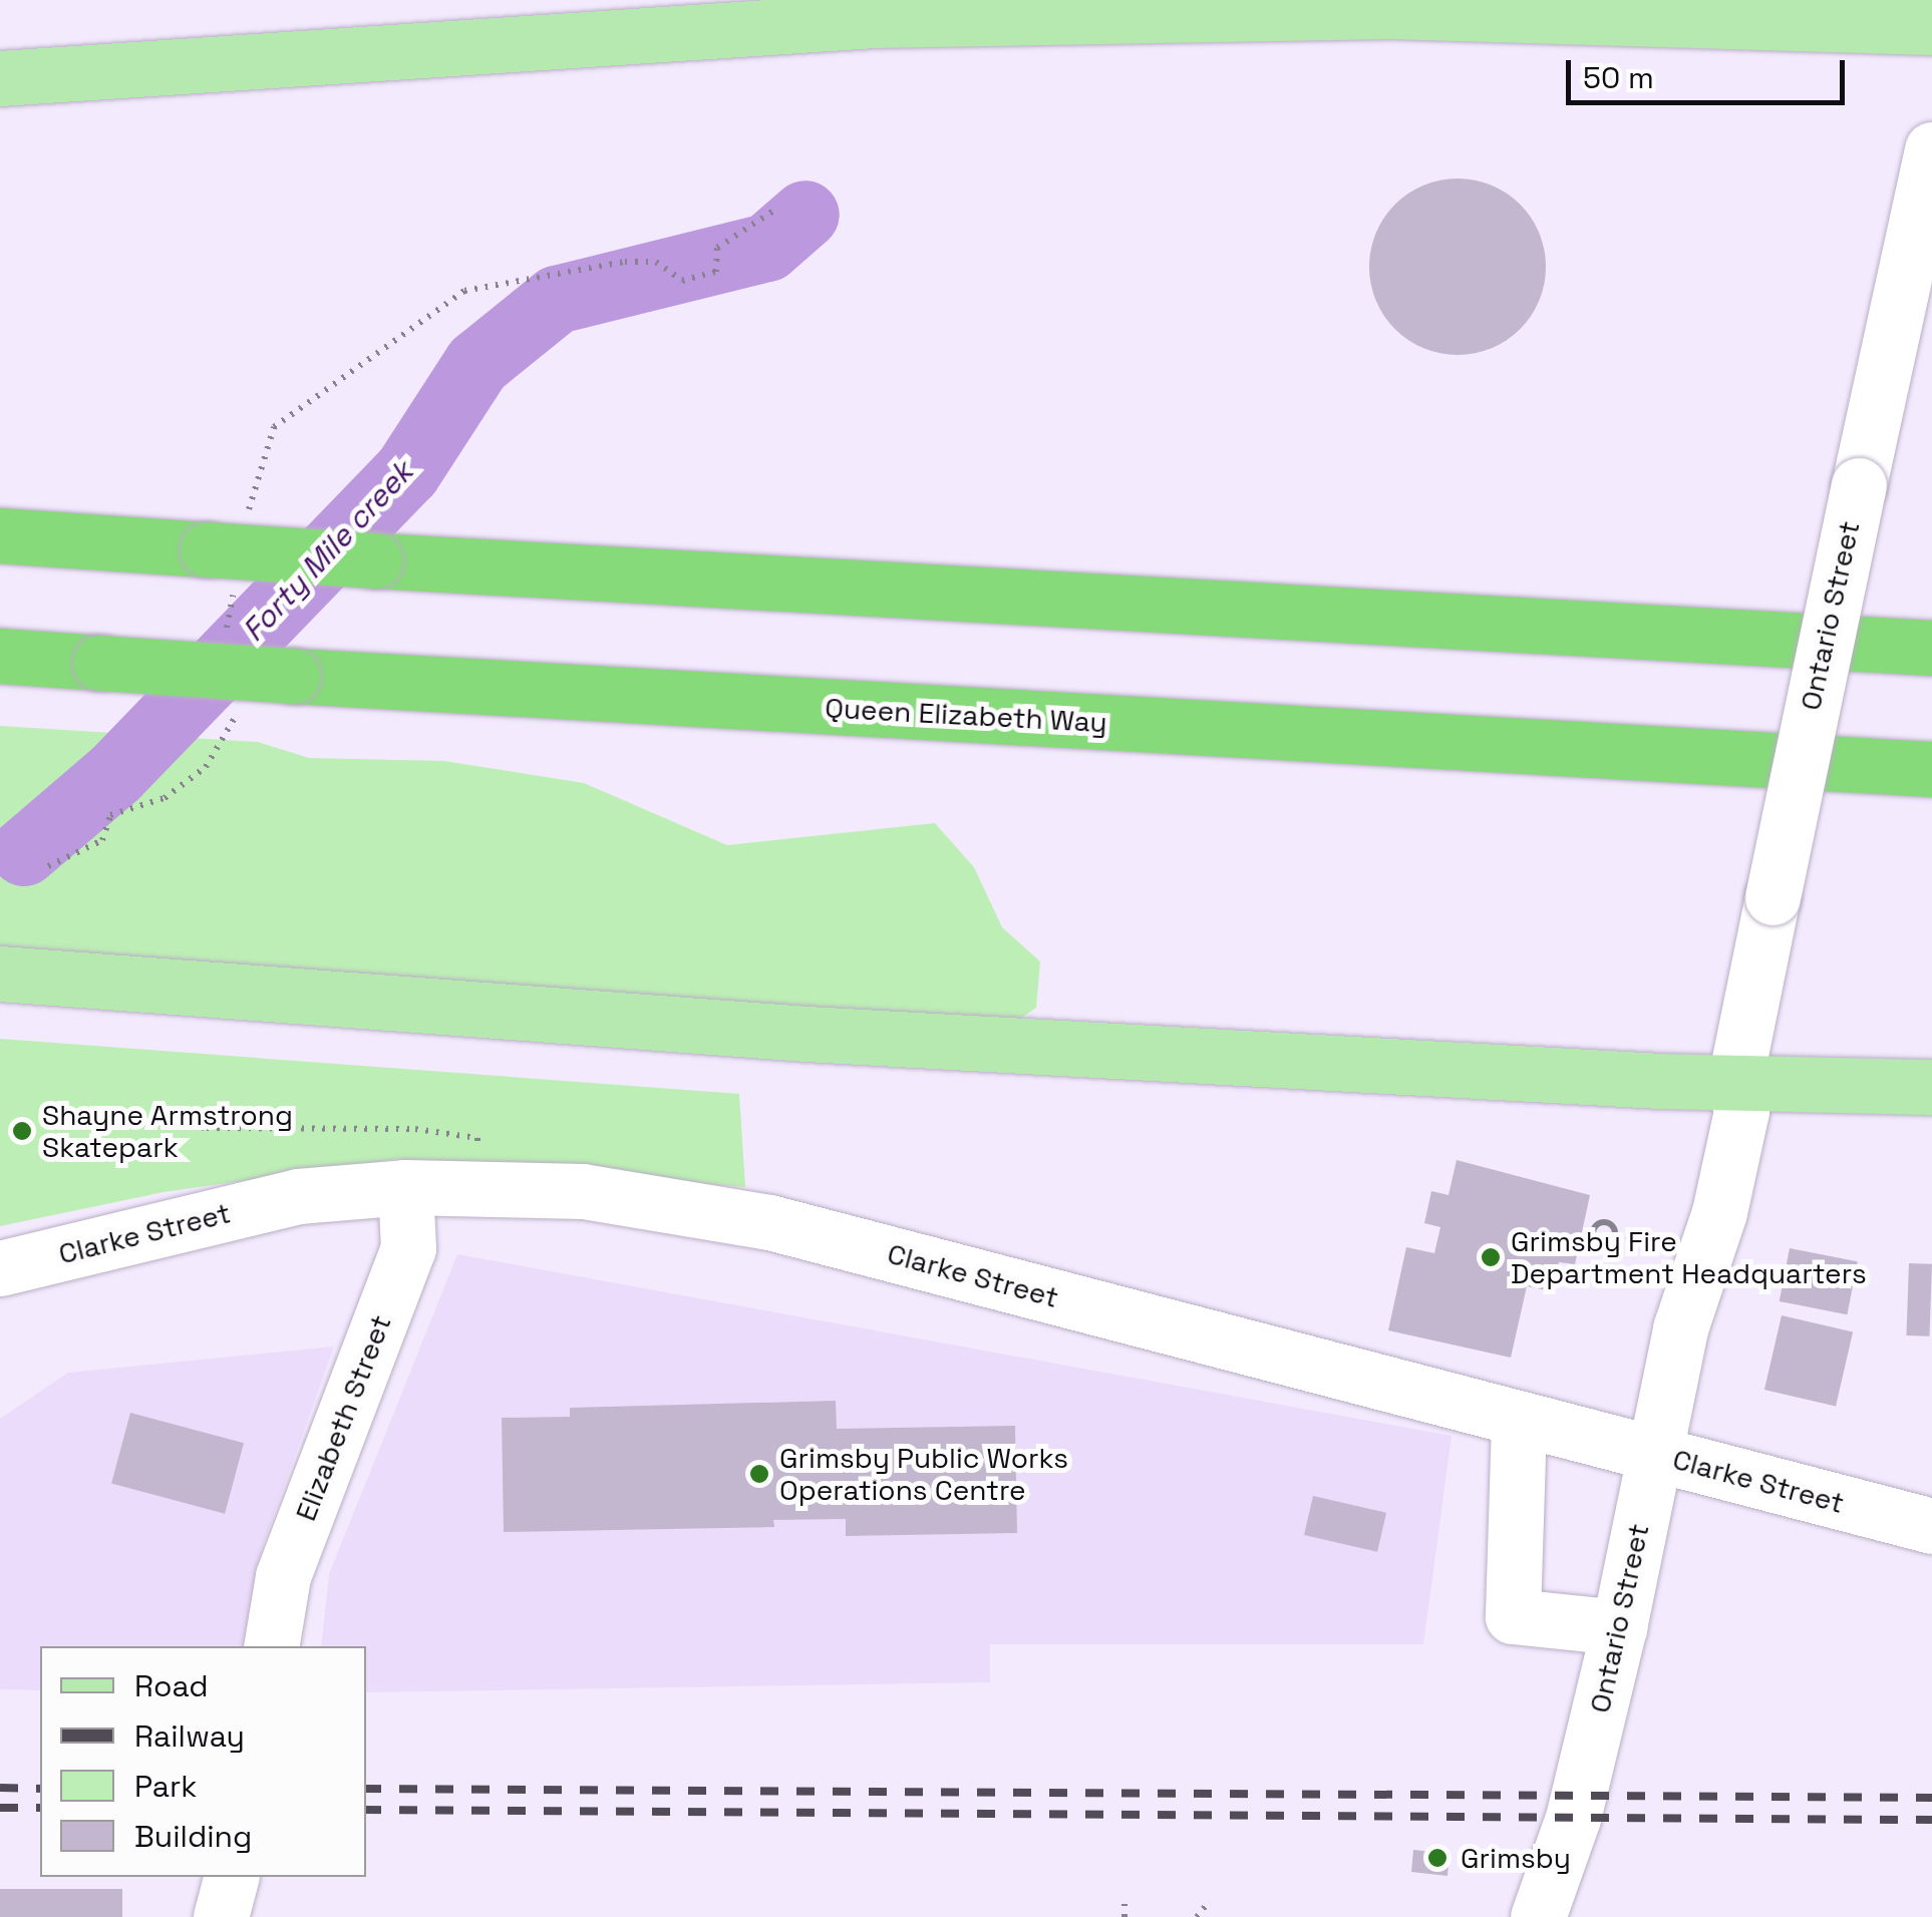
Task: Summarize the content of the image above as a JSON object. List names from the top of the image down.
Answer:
{
  "streets": {
    "highway": ["Queen Elizabeth Way"],
    "street": ["Ontario Street", "Clarke Street", "Elizabeth Street"]
  },
  "crossings": [
    ["Ontario Street", "Clarke Street"],
    ["Clarke Street", "Elizabeth Street"]
  ],
  "water": ["Forty Mile creek"],
  "places": [
    "Shayne Armstrong Skatepark",
    "Grimsby Fire Department Headquarters",
    "Grimsby Public Works Operations Centre",
    "Grimsby"
  ],
  "legend": [
    "Road",
    "Railway",
    "Park",
    "Building"
  ],
  "scale_bar": "50 m"
}
